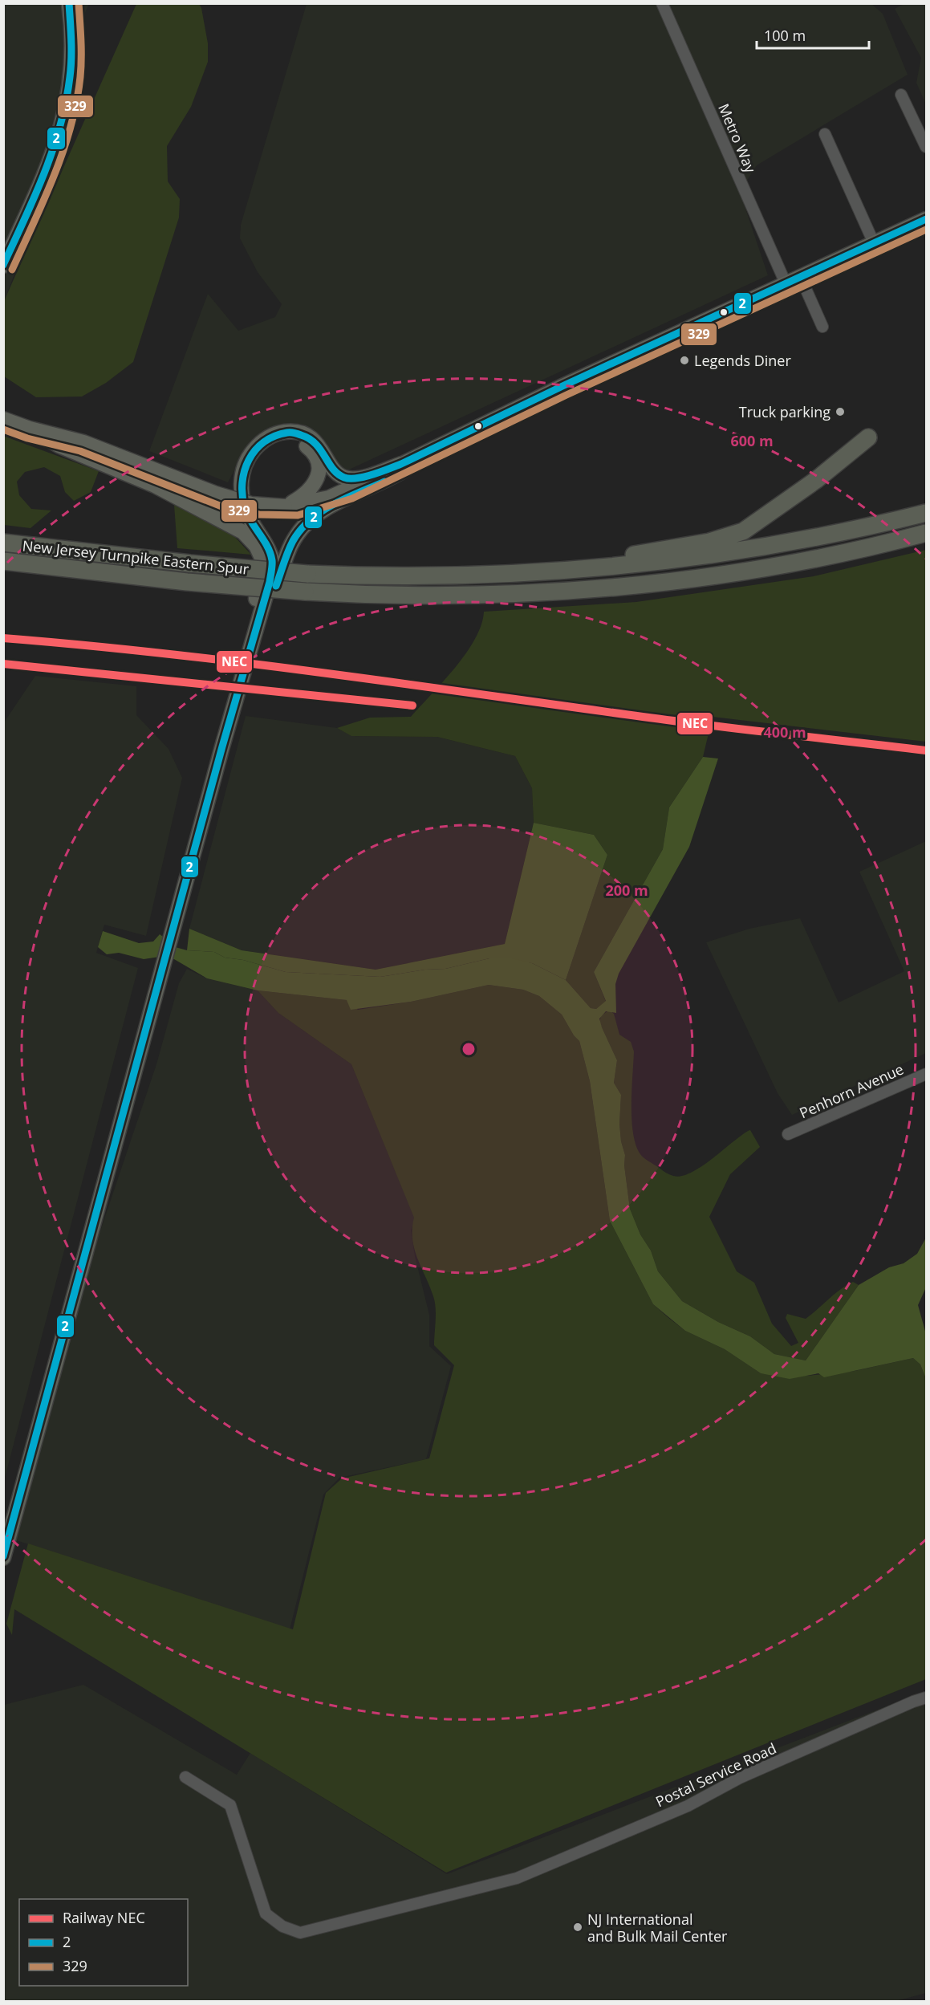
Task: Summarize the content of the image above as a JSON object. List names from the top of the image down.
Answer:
{
  "streets": {
    "highway": ["New Jersey Turnpike Eastern Spur"],
    "street": ["Metro Way", "Penhorn Avenue", "Postal Service Road"]
  },
  "places": ["Legends Diner", "Truck parking", "NJ International and Bulk Mail Center"],
  "lines": ["transit line 2", "transit line 329", "rail line NEC"],
  "legend": ["Railway NEC", "2", "329"],
  "scale_bar": "100 m",
  "rings": ["600 m", "400 m", "200 m"]
}
